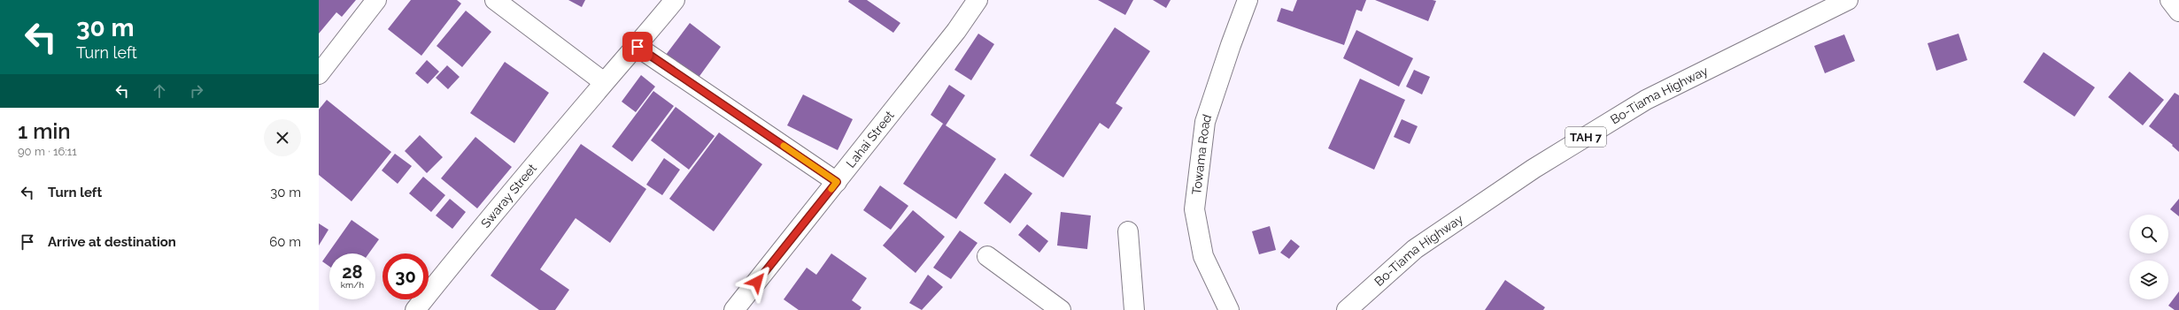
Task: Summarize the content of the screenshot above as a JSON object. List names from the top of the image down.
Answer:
{
  "streets": {
    "main road": [
      "Bo-Tiama Highway",
      "TAH 7",
      "Lahai Street",
      "Towama Road",
      "Swaray Street"
    ]
  },
  "page": {
    "turn": ["30 m", "Turn left"],
    "heading": ["1 min", "90 m · 16:11"],
    "list": [
      {
        "name": "Turn left",
        "value": "30 m"
      },
      {
        "name": "Arrive at destination",
        "value": "60 m"
      }
    ],
    "speed": "28 km/h",
    "limit": "30"
  }
}
